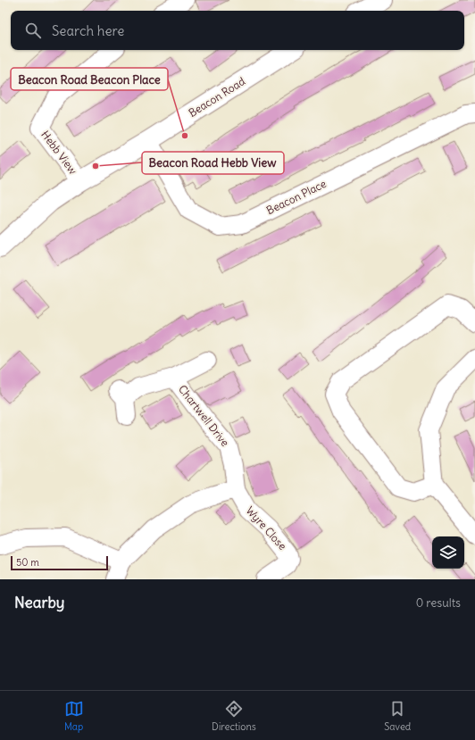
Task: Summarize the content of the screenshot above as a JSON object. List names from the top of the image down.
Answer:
{
  "streets": {
    "main road": ["Beacon Road"],
    "street": [
      "Hebb View",
      "Beacon Place",
      "Chartwell Drive",
      "Wyre Close"
    ]
  },
  "crossings": [
    ["Beacon Road", "Hebb View"],
    ["Beacon Road", "Beacon Place"],
    ["Chartwell Drive", "Wyre Close"]
  ],
  "places": ["Beacon Road Beacon Place", "Beacon Road Hebb View"],
  "scale_bar": "50 m",
  "page": {
    "search": "Search here",
    "scale": "50 m",
    "heading": ["Nearby", "0 results"],
    "nav": ["Map", "Directions", "Saved"]
  }
}
